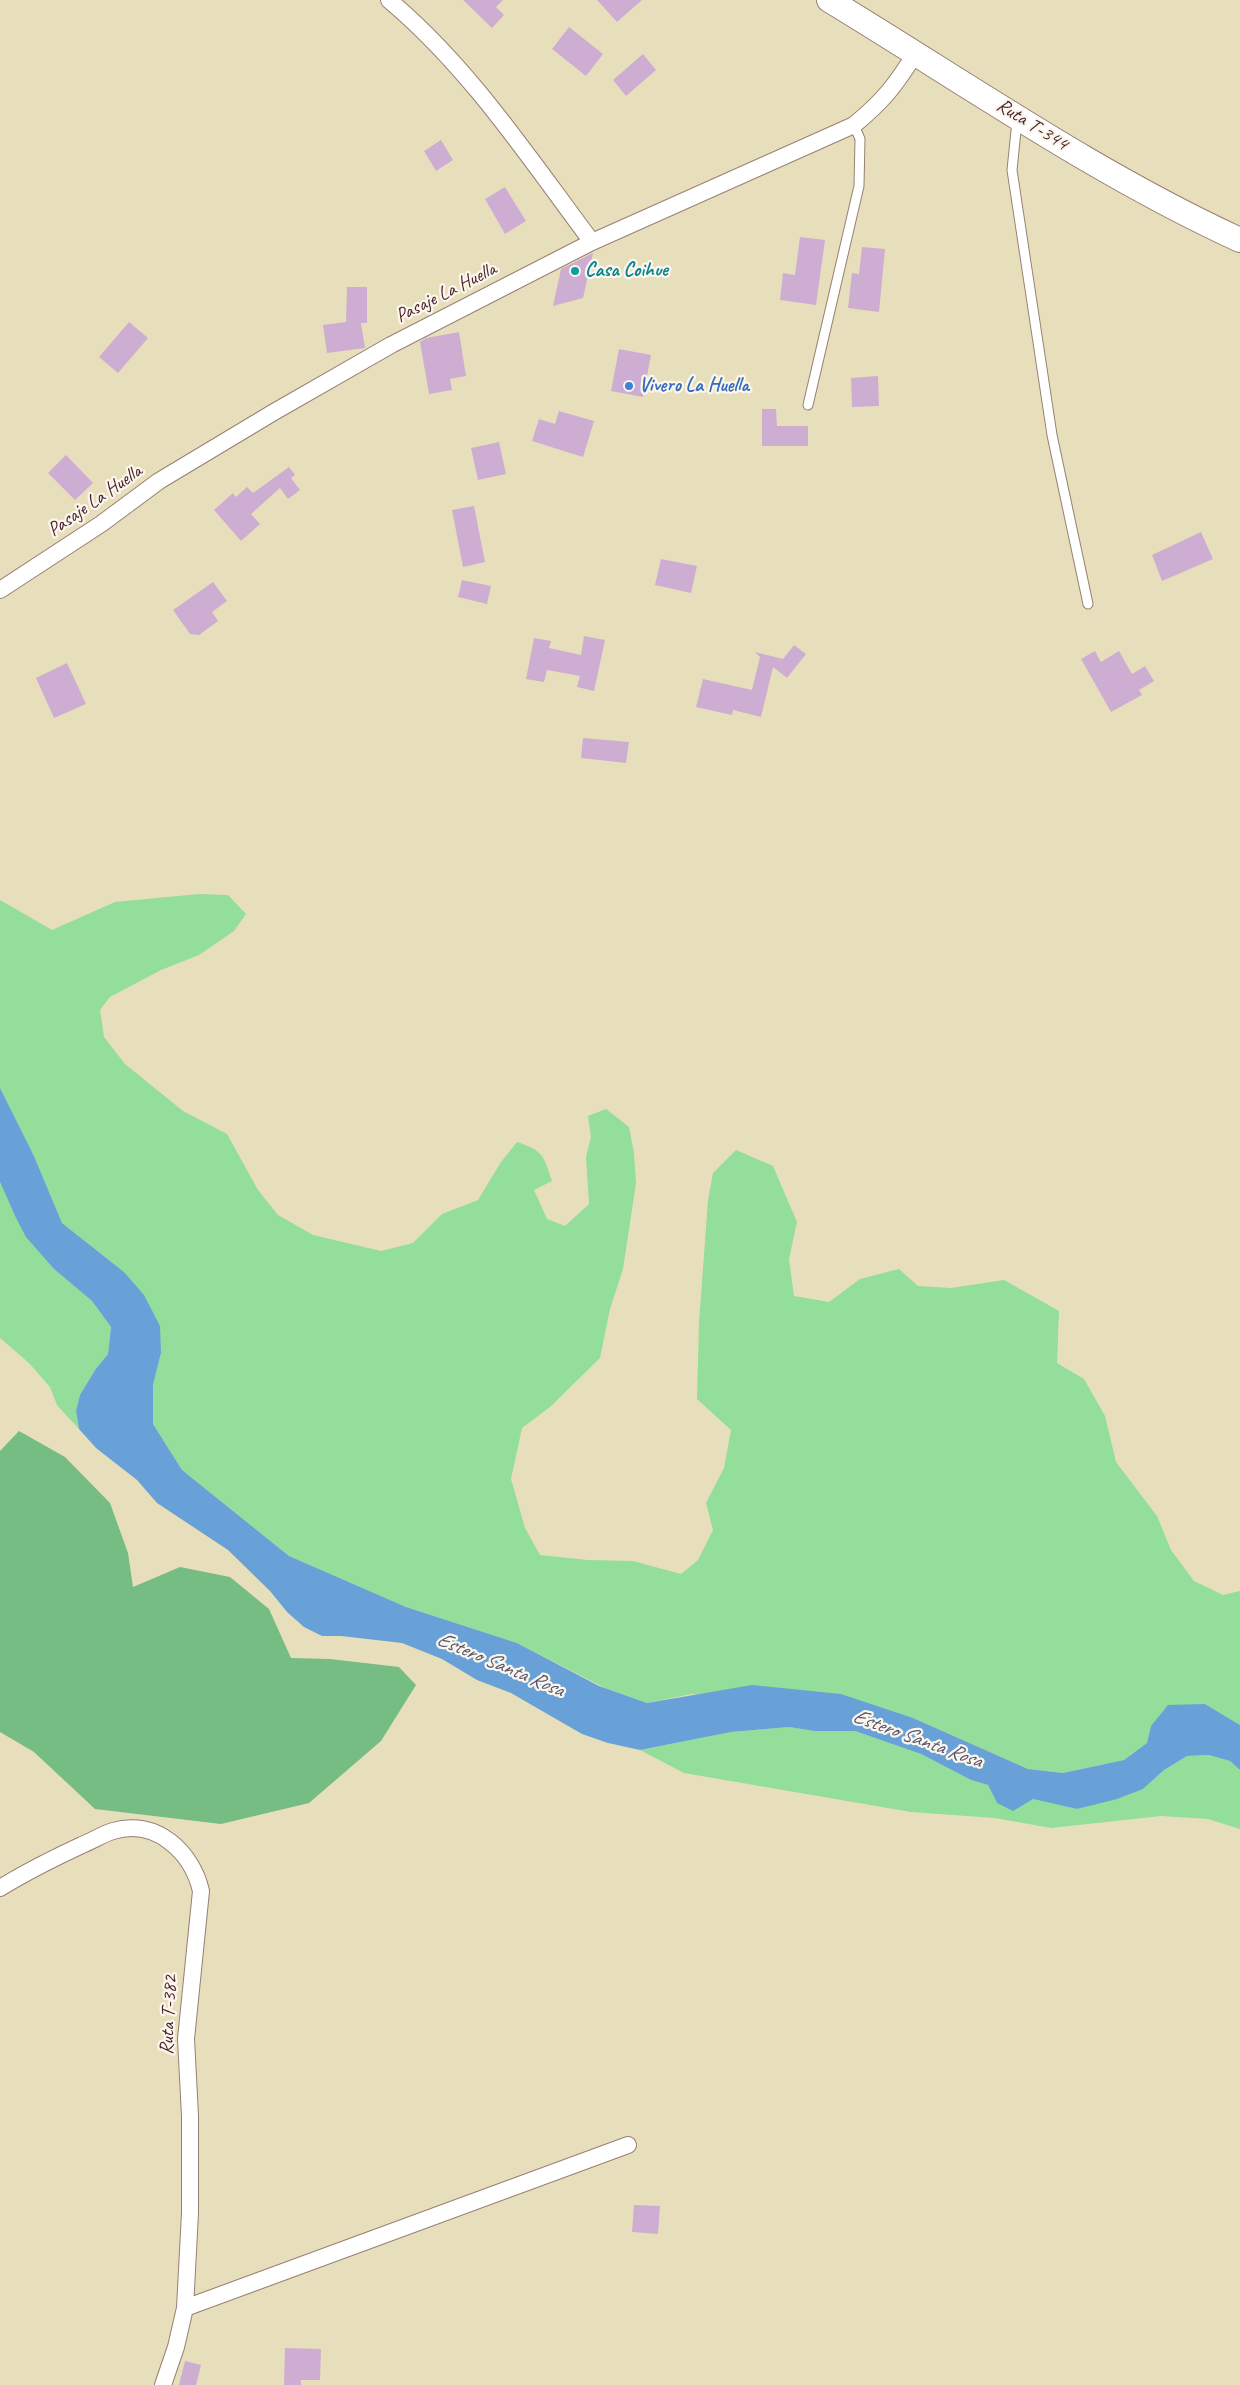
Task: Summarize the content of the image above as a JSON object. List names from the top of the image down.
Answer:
{
  "streets": {
    "main road": ["Ruta T-344"],
    "street": ["Pasaje La Huella", "Ruta T-382"]
  },
  "crossings": [
    ["Ruta T-344", "Pasaje La Huella"]
  ],
  "water": ["Estero Santa Rosa"],
  "places": ["Casa Coihue", "Vivero La Huella"]
}
